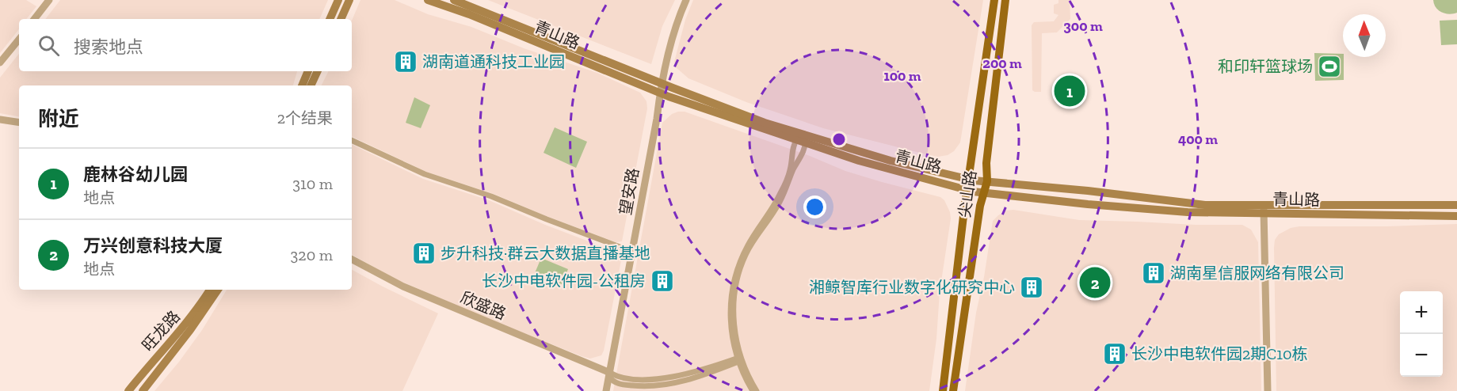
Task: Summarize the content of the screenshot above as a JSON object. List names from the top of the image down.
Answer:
{
  "streets": {
    "main road": ["青山路", "尖山路", "旺龙路"],
    "street": ["望安路", "欣盛路"]
  },
  "crossings": [
    ["青山路", "望安路"],
    ["青山路", "尖山路"],
    ["望安路", "欣盛路"]
  ],
  "places": {
    "building": [
      "湖南道通科技工业园",
      "步升科技·群云大数据直播基地",
      "湖南星信服网络有限公司",
      "长沙中电软件园-公租房",
      "湘鲸智库行业数字化研究中心",
      "长沙中电软件园2期C10栋"
    ],
    "sports": ["和印轩篮球场"]
  },
  "north": "top",
  "page": {
    "search": "搜索地点",
    "pins": ["1", "2"],
    "heading": ["附近", "2个结果"],
    "list": [
      {
        "mark": "1",
        "name": "鹿林谷幼儿园",
        "note": "地点",
        "value": "310 m"
      },
      {
        "mark": "2",
        "name": "万兴创意科技大厦",
        "note": "地点",
        "value": "320 m"
      }
    ],
    "map_buttons": ["+", "−"]
  },
  "rings": [
    "300 m",
    "200 m",
    "100 m",
    "400 m"
  ]
}
